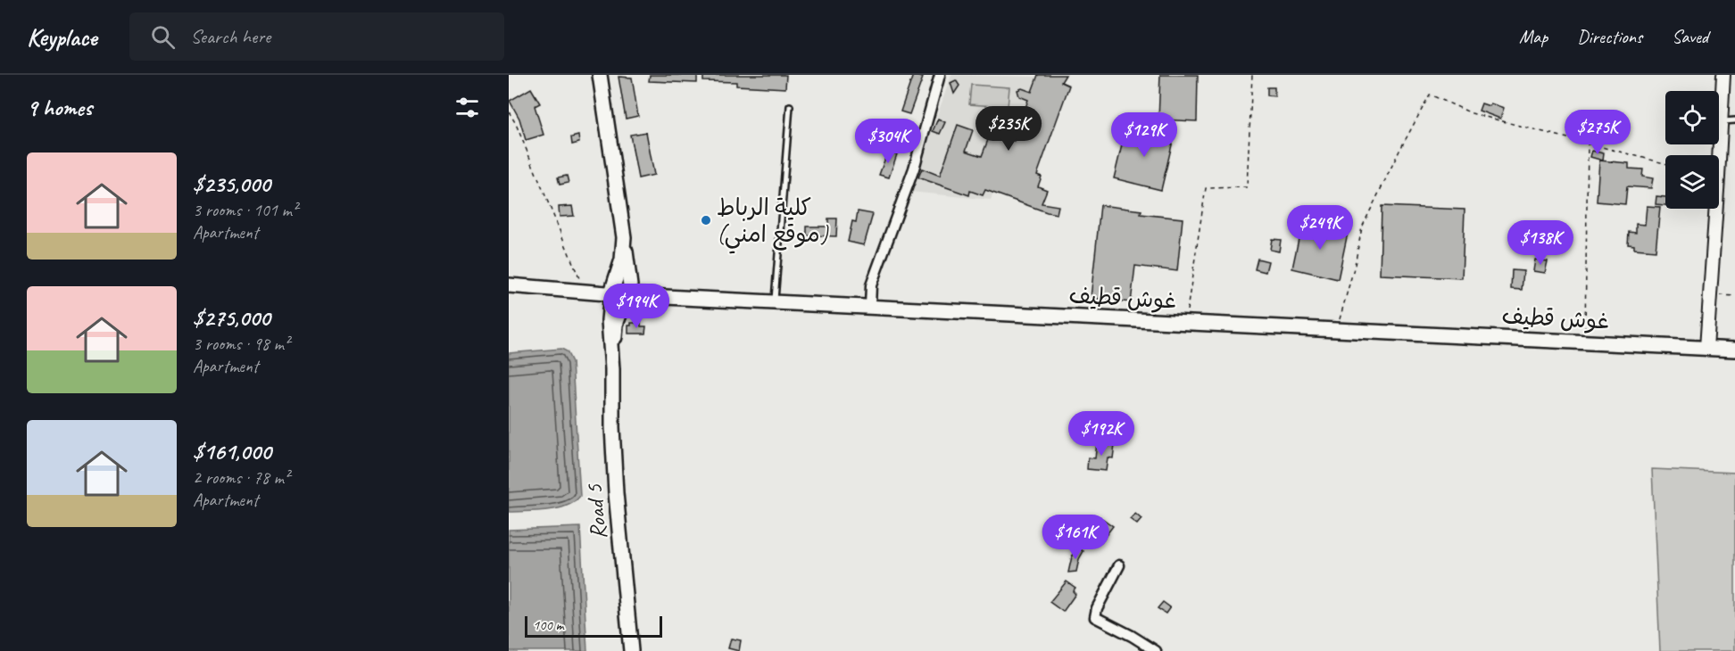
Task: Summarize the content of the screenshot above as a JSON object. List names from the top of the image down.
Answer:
{
  "streets": {
    "main road": ["غوش قطيف", "Road 5"]
  },
  "places": ["كلية الرباط (موقع امني)"],
  "scale_bar": "100 m",
  "page": {
    "header": "Keyplace",
    "search": "Search here",
    "nav": ["Map", "Directions", "Saved"],
    "heading": "9 homes",
    "price": [
      "$235K",
      "$275K",
      "$129K",
      "$304K",
      "$249K",
      "$138K",
      "$194K",
      "$192K",
      "$161K"
    ],
    "list": [
      {
        "name": "$235,000",
        "note": "3 rooms · 101 m² · Apartment"
      },
      {
        "name": "$275,000",
        "note": "3 rooms · 98 m² · Apartment"
      },
      {
        "name": "$161,000",
        "note": "2 rooms · 78 m² · Apartment"
      }
    ],
    "scale": "100 m"
  }
}
